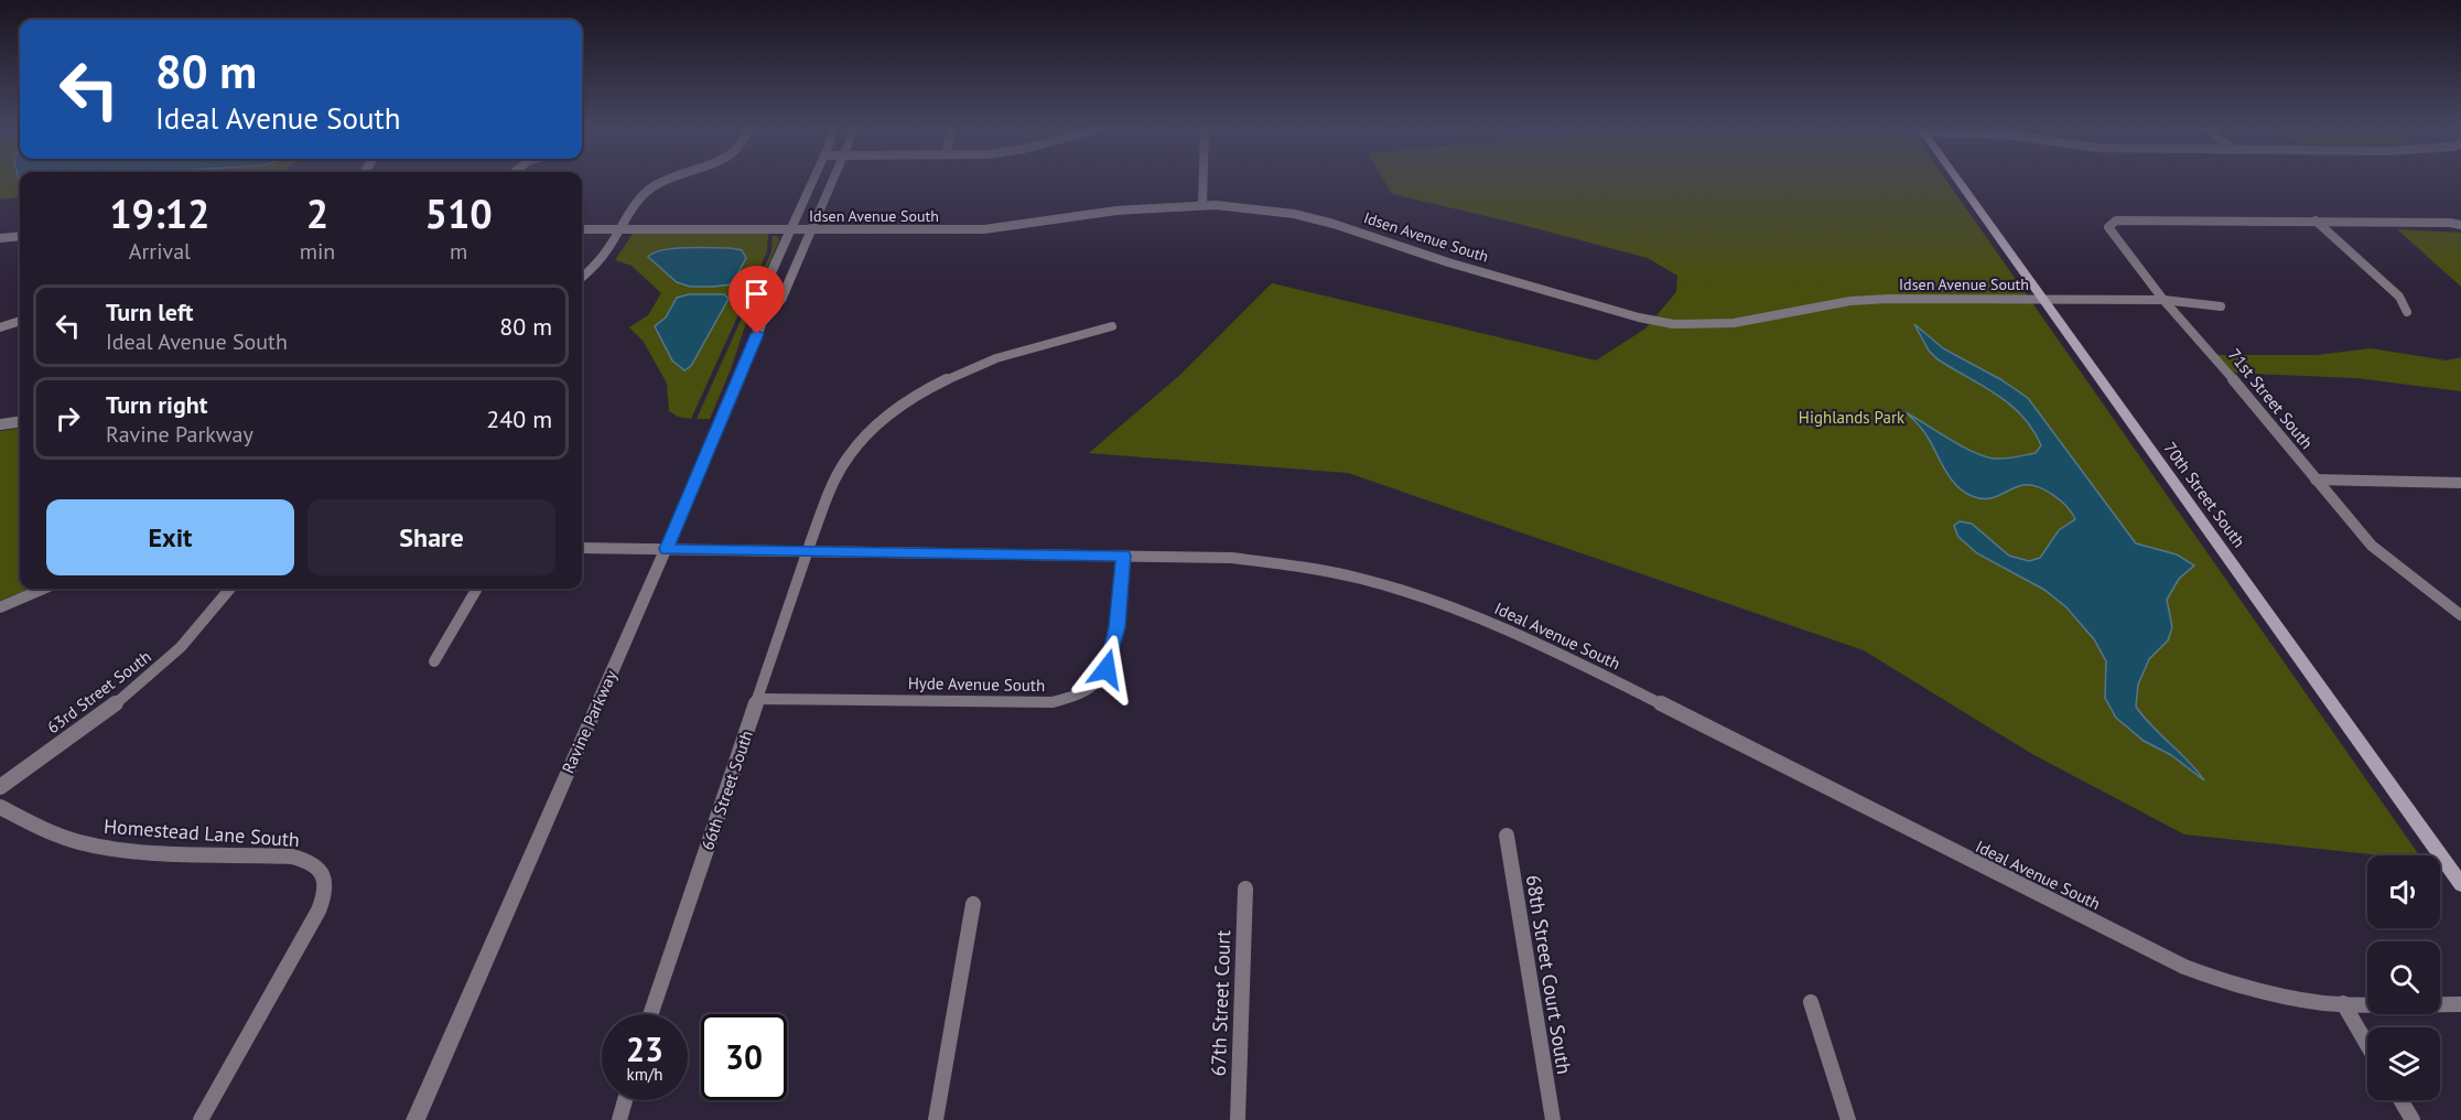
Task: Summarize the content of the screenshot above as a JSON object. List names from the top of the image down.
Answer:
{
  "streets": {
    "main road": ["70th Street South"],
    "street": [
      "Idsen Avenue South",
      "71st Street South",
      "Ideal Avenue South",
      "Hyde Avenue South",
      "63rd Street South",
      "Ravine Parkway",
      "66th Street South",
      "Homestead Lane South",
      "68th Street Court South",
      "67th Street Court"
    ]
  },
  "crossings": [
    ["Idsen Avenue South", "71st Street South"],
    ["Idsen Avenue South", "70th Street South"],
    ["Idsen Avenue South", "Ravine Parkway"],
    ["Ideal Avenue South", "Hyde Avenue South"],
    ["Ideal Avenue South", "Ravine Parkway"],
    ["Ideal Avenue South", "66th Street South"],
    ["Hyde Avenue South", "66th Street South"]
  ],
  "parks": ["Highlands Park"],
  "page": {
    "turn": ["80 m", "Ideal Avenue South"],
    "eta": [
      "19:12",
      "Arrival",
      "2",
      "min",
      "510",
      "m"
    ],
    "list": [
      {
        "name": "Turn left",
        "note": "Ideal Avenue South",
        "value": "80 m"
      },
      {
        "name": "Turn right",
        "note": "Ravine Parkway",
        "value": "240 m"
      }
    ],
    "buttons": ["Exit", "Share"],
    "speed": "23 km/h",
    "limit": "30"
  }
}
